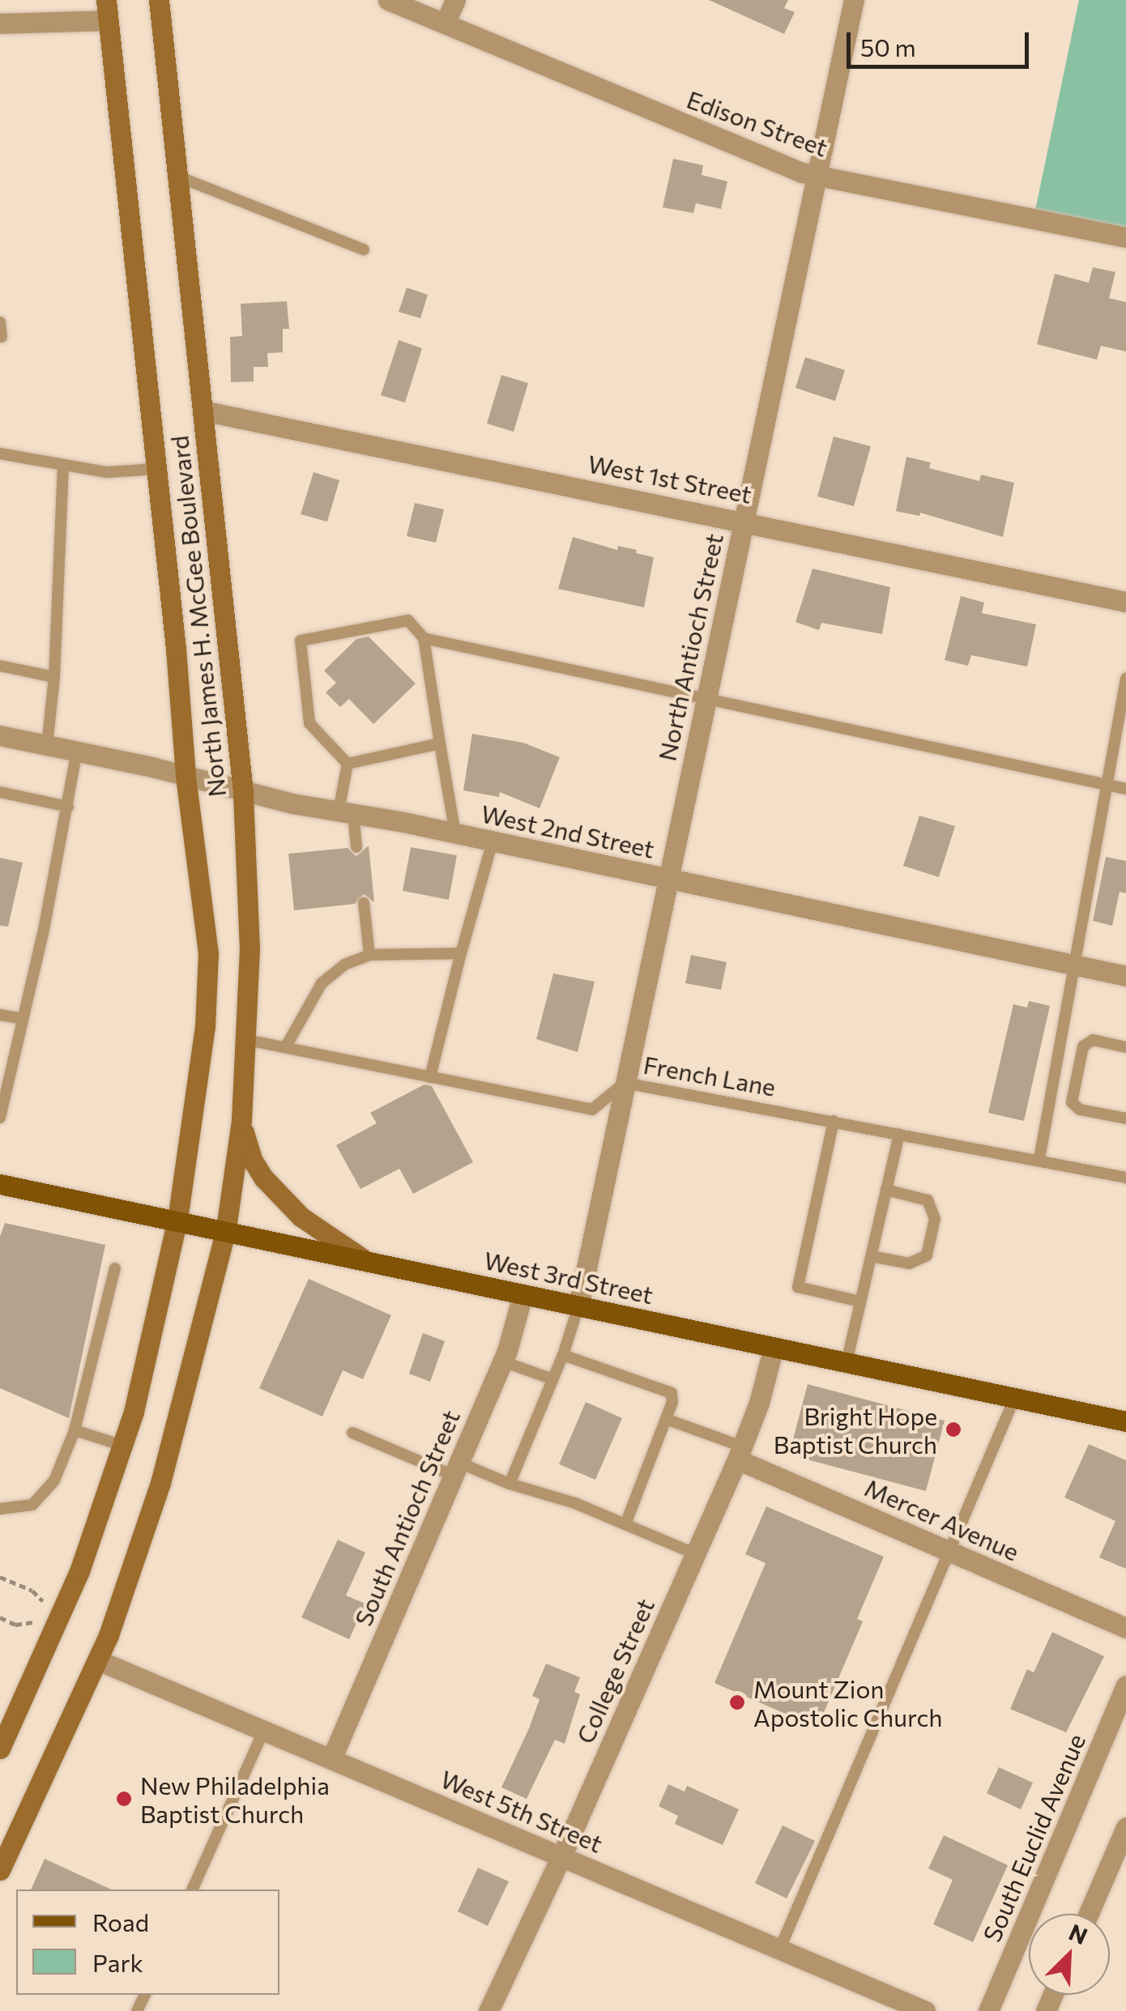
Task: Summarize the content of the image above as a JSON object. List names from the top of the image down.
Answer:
{
  "streets": {
    "main road": ["North James H. McGee Boulevard", "West 3rd Street"],
    "street": [
      "Edison Street",
      "West 1st Street",
      "North Antioch Street",
      "West 2nd Street",
      "South Antioch Street",
      "Mercer Avenue",
      "College Street",
      "West 5th Street",
      "South Euclid Avenue"
    ],
    "lane": ["French Lane"]
  },
  "crossings": [
    ["Edison Street", "North Antioch Street"],
    ["West 1st Street", "North James H. McGee Boulevard"],
    ["West 1st Street", "North Antioch Street"],
    ["North James H. McGee Boulevard", "West 2nd Street"],
    ["North James H. McGee Boulevard", "French Lane"],
    ["North James H. McGee Boulevard", "West 3rd Street"],
    ["North James H. McGee Boulevard", "West 5th Street"],
    ["North Antioch Street", "West 2nd Street"],
    ["North Antioch Street", "French Lane"],
    ["North Antioch Street", "West 3rd Street"],
    ["West 3rd Street", "South Antioch Street"],
    ["West 3rd Street", "College Street"],
    ["South Antioch Street", "West 5th Street"],
    ["Mercer Avenue", "College Street"],
    ["College Street", "West 5th Street"]
  ],
  "places": ["Bright Hope Baptist Church", "Mount Zion Apostolic Church", "New Philadelphia Baptist Church"],
  "legend": ["Road", "Park"],
  "scale_bar": "50 m",
  "north": "top right"
}
